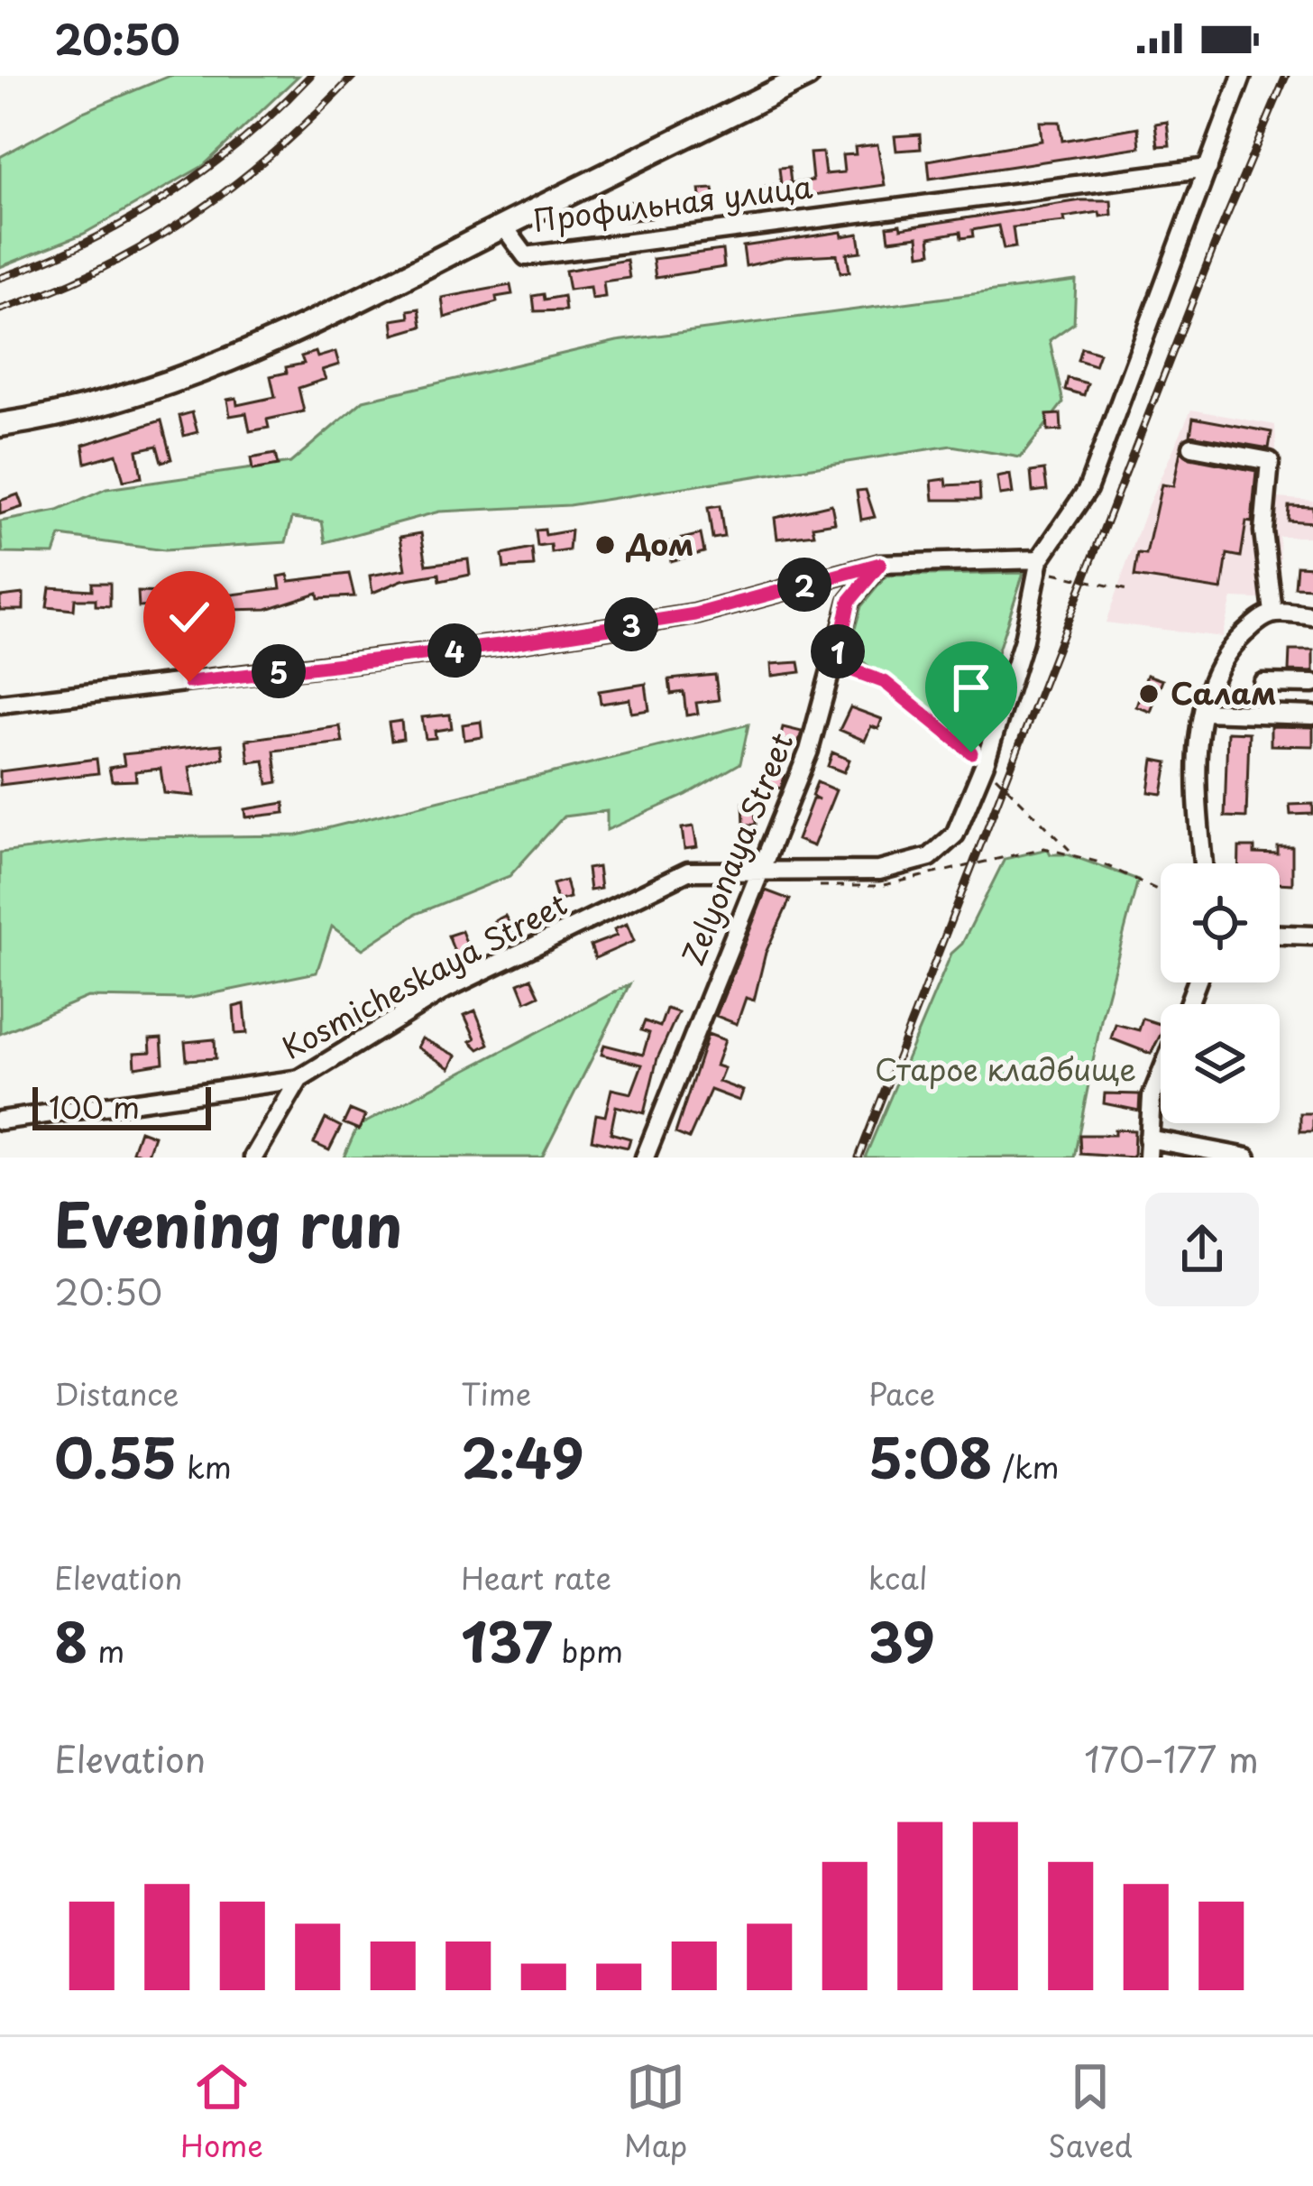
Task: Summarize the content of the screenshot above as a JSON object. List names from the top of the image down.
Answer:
{
  "streets": {
    "main road": ["Профильная улица"],
    "street": ["Zelyonaya Street", "Kosmicheskaya Street"]
  },
  "crossings": [
    ["Zelyonaya Street", "Kosmicheskaya Street"]
  ],
  "parks": ["Старое кладбище"],
  "places": ["Дом", "Салам"],
  "scale_bar": "100 m",
  "page": {
    "status": "20:50",
    "pins": [
      "2",
      "3",
      "4",
      "1",
      "5"
    ],
    "scale": "100 m",
    "heading": ["Evening run", "20:50"],
    "stats": [
      ["Distance", "0.55 km"],
      ["Time", "2:49"],
      ["Pace", "5:08 /km"],
      ["Elevation", "8 m"],
      ["Heart rate", "137 bpm"],
      ["kcal", "39"]
    ],
    "chart": ["Elevation", "170–177 m"],
    "tabs": ["Home", "Map", "Saved"]
  }
}
